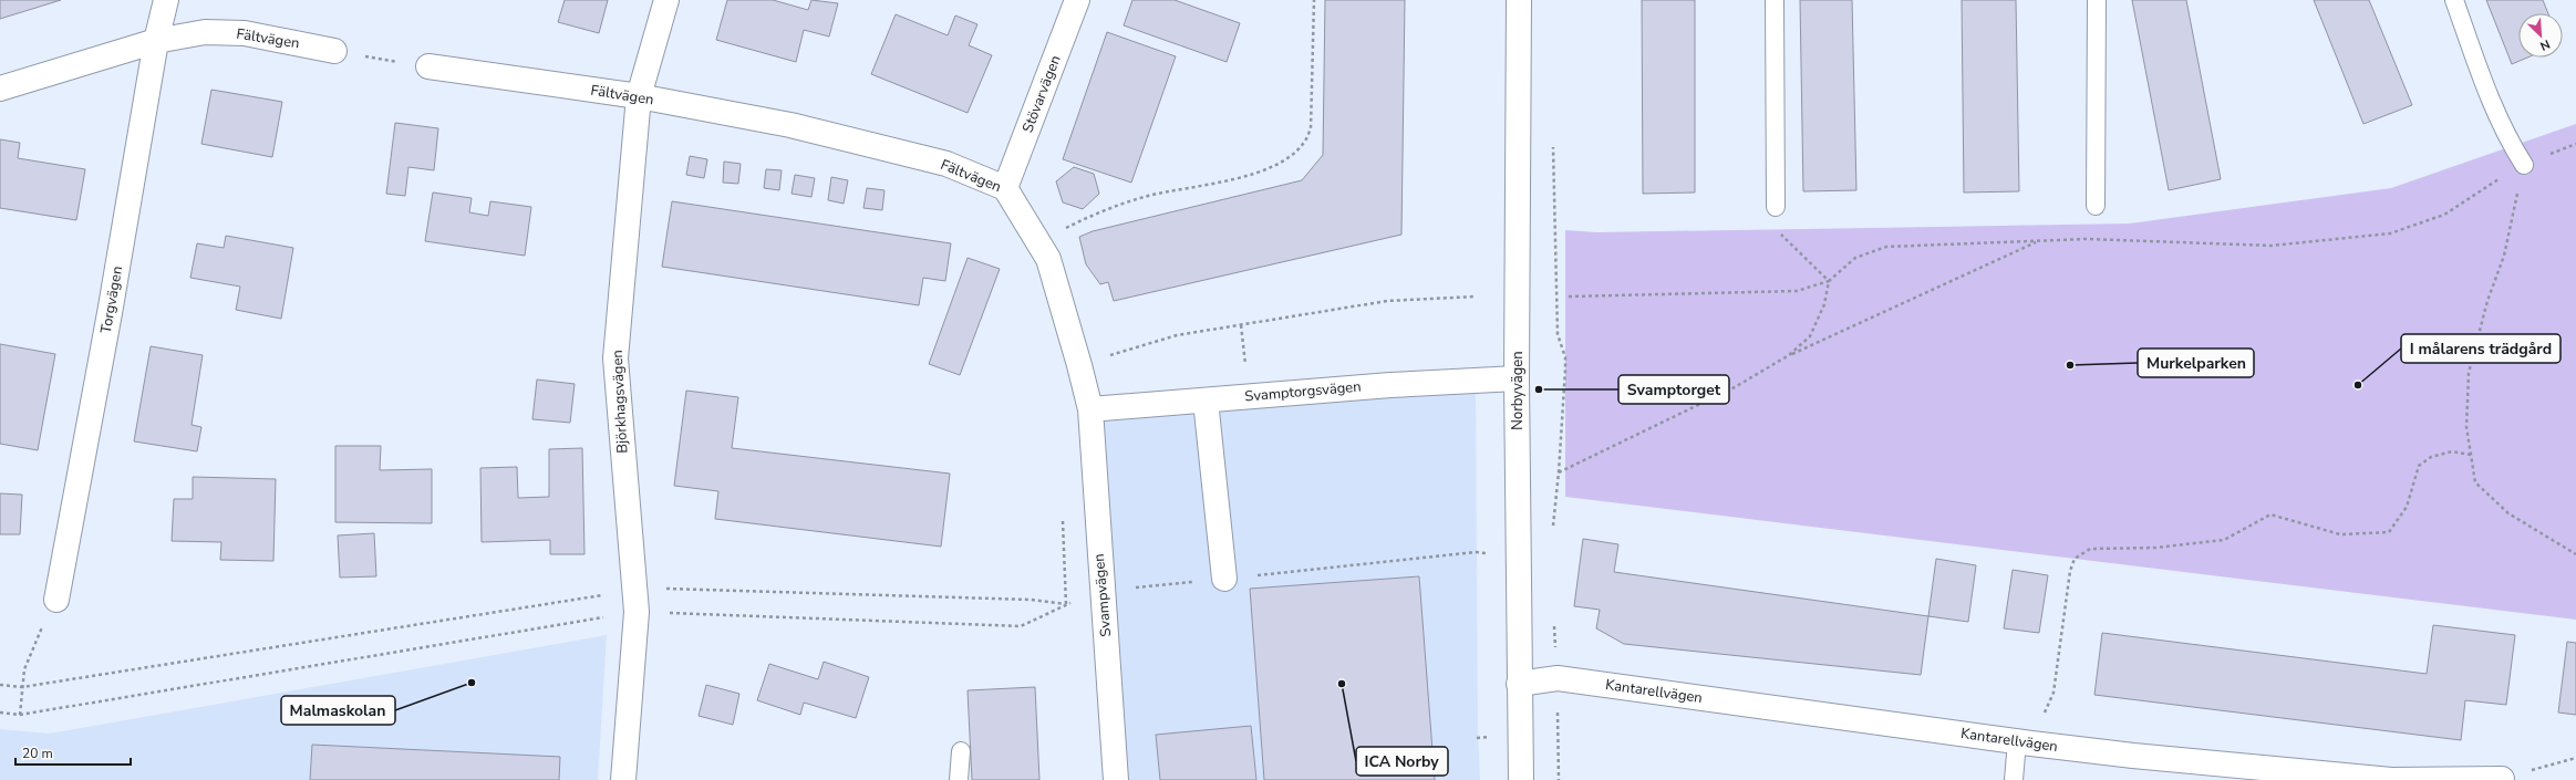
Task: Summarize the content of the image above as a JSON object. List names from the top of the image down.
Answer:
{
  "streets": {
    "street": [
      "Fältvägen",
      "Stövarvägen",
      "Torgvägen",
      "Norbyvägen",
      "Svamptorgsvägen",
      "Björkhagsvägen",
      "Svampvägen",
      "Kantarellvägen"
    ]
  },
  "crossings": [
    ["Fältvägen", "Stövarvägen"],
    ["Fältvägen", "Torgvägen"],
    ["Fältvägen", "Svamptorgsvägen"],
    ["Fältvägen", "Björkhagsvägen"],
    ["Fältvägen", "Svampvägen"],
    ["Norbyvägen", "Svamptorgsvägen"],
    ["Norbyvägen", "Kantarellvägen"],
    ["Svamptorgsvägen", "Svampvägen"]
  ],
  "places": [
    "Murkelparken",
    "I målarens trädgård",
    "Svamptorget",
    "Malmaskolan",
    "ICA Norby"
  ],
  "scale_bar": "20 m",
  "north": "bottom right"
}
